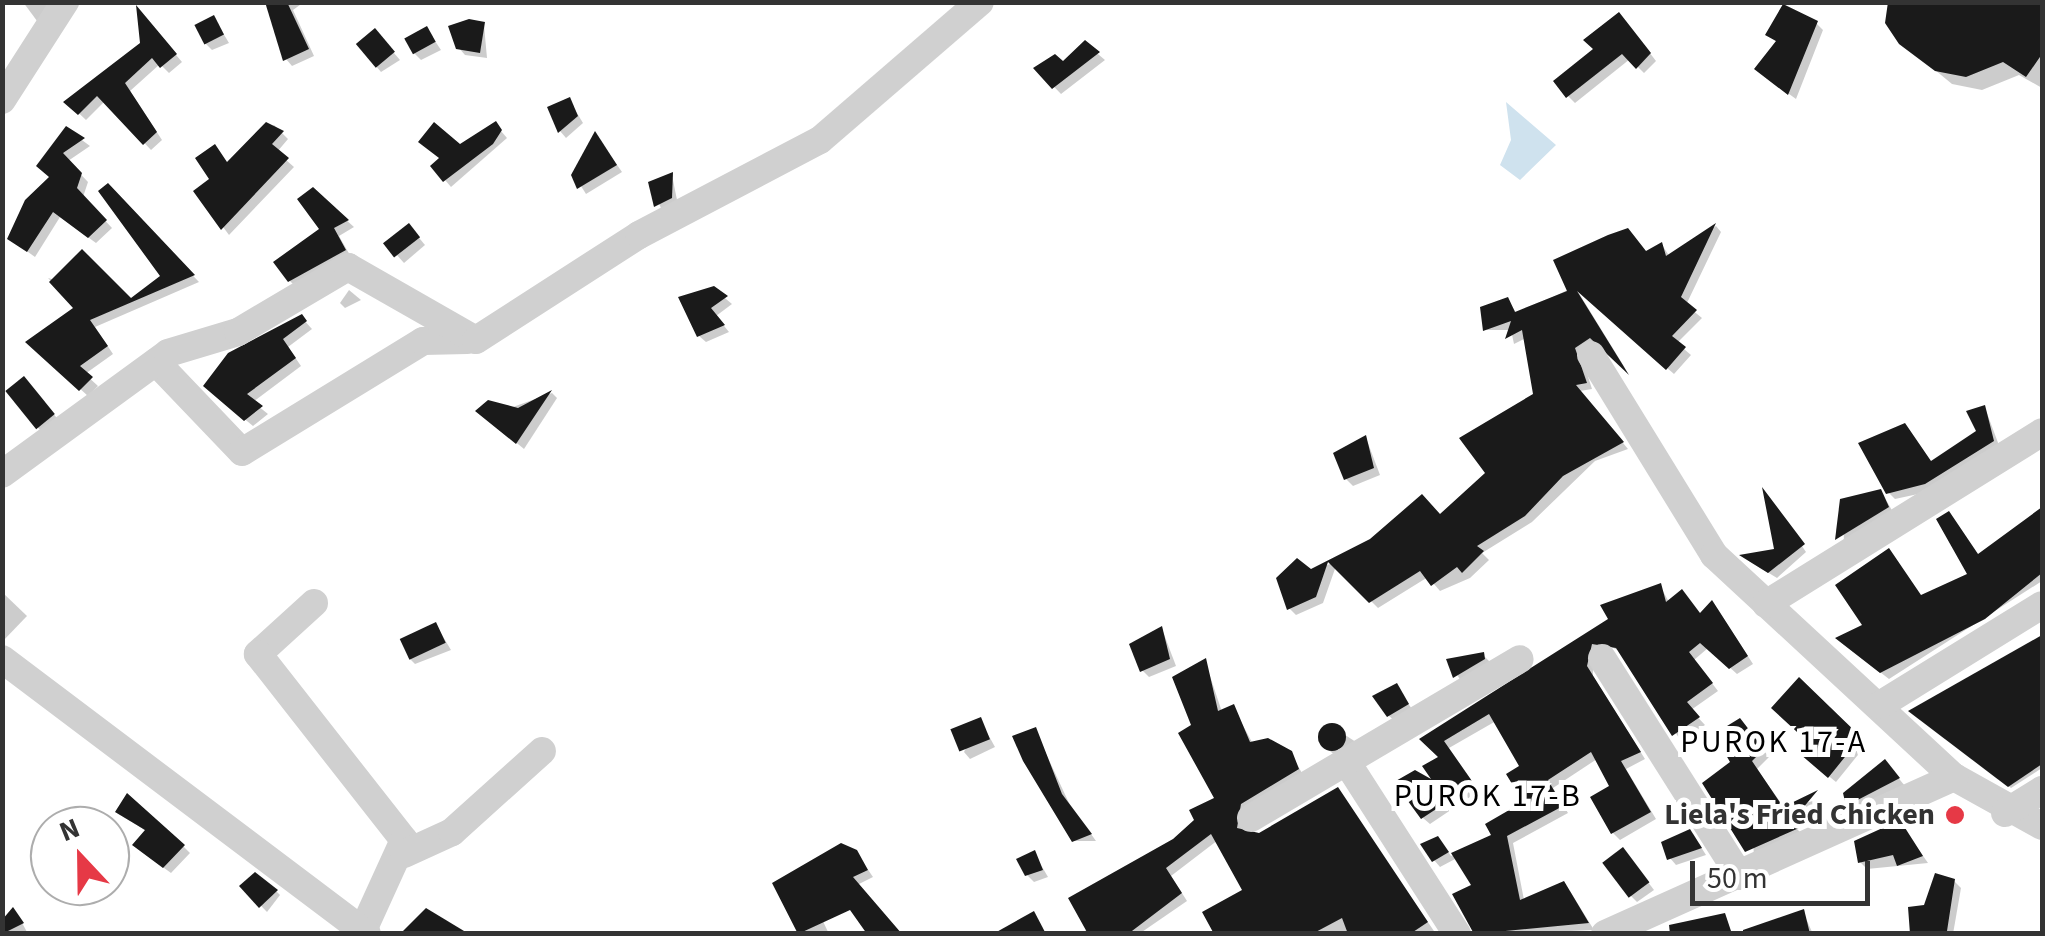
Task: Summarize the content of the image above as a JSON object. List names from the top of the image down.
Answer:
{
  "districts": ["PUROK 17-A", "PUROK 17-B"],
  "places": ["Liela's Fried Chicken"],
  "scale_bar": "50 m",
  "north": "top"
}
